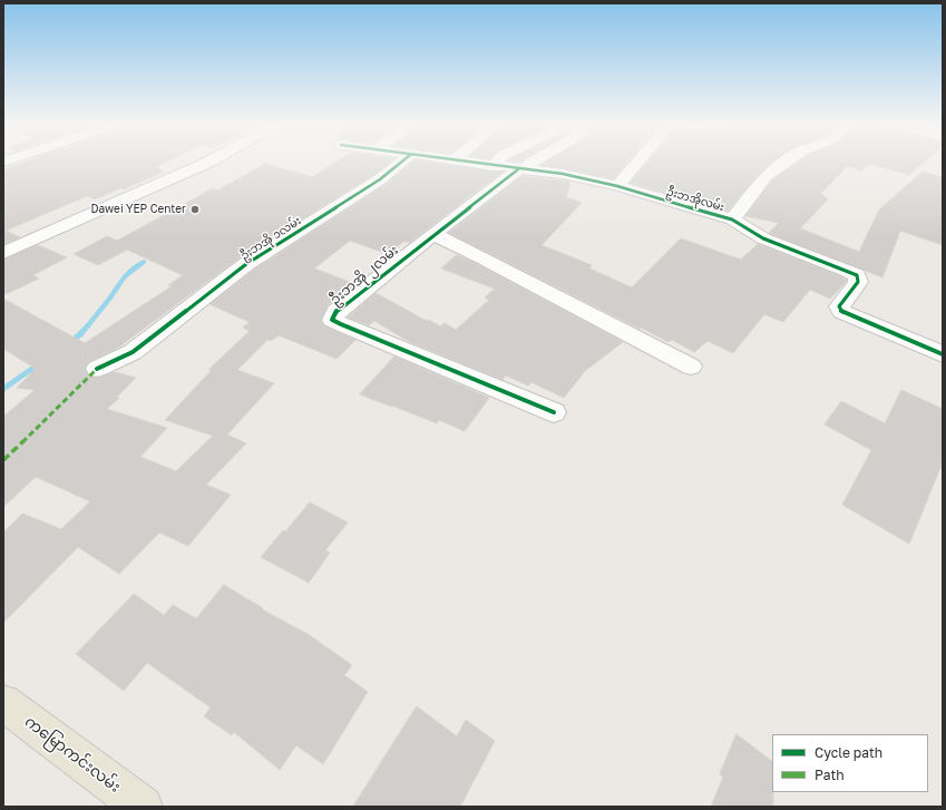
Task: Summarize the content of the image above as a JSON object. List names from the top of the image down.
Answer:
{
  "streets": {
    "main road": ["ကမြောကင်းလမ်း"],
    "street": ["ဦးဘအိုလမ်း", "ဦးဘအို ၁လမ်း", "ဦးဘအို ၂လမ်း"]
  },
  "crossings": [
    ["ဦးဘအိုလမ်း", "ဦးဘအို ၂လမ်း"]
  ],
  "places": ["Dawei YEP Center"],
  "legend": ["Cycle path", "Path"]
}
